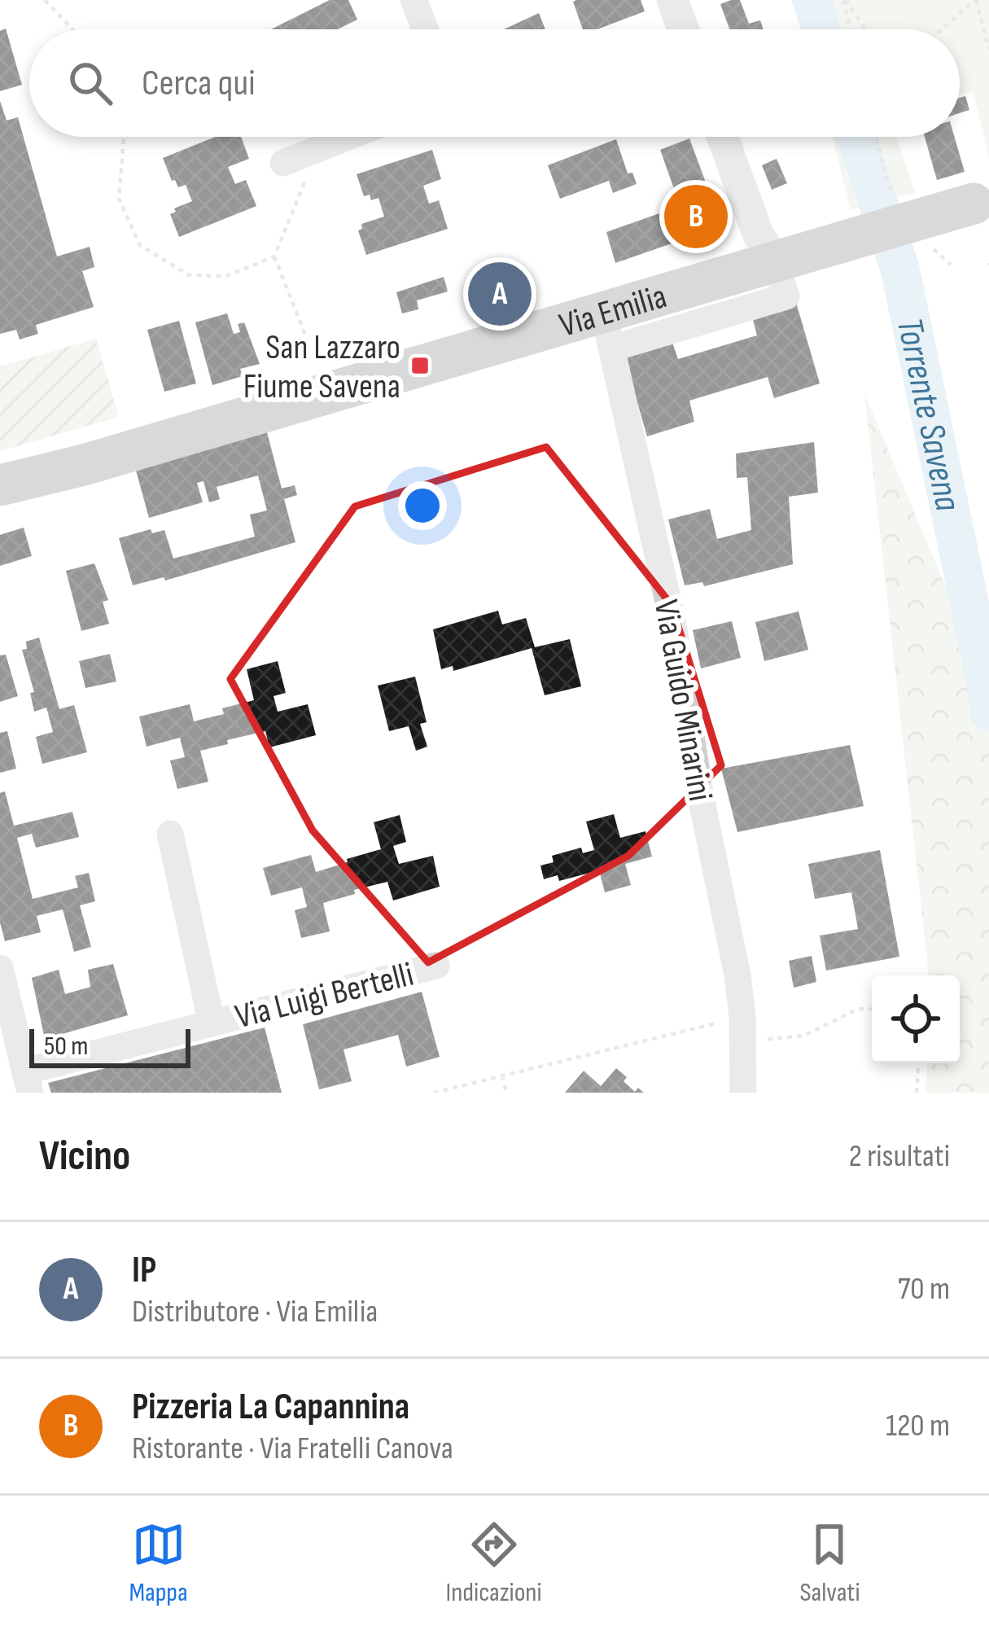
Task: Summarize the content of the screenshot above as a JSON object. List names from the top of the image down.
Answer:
{
  "streets": {
    "main road": ["Via Emilia"],
    "street": ["Via Guido Minarini", "Via Luigi Bertelli"]
  },
  "crossings": [
    ["Via Emilia", "Via Guido Minarini"]
  ],
  "water": ["Torrente Savena"],
  "places": {
    "transit": ["San Lazzaro Fiume Savena"]
  },
  "scale_bar": "50 m",
  "page": {
    "search": "Cerca qui",
    "pins": ["B", "A"],
    "scale": "50 m",
    "heading": ["Vicino", "2 risultati"],
    "list": [
      {
        "mark": "A",
        "name": "IP",
        "note": "Distributore · Via Emilia",
        "value": "70 m"
      },
      {
        "mark": "B",
        "name": "Pizzeria La Capannina",
        "note": "Ristorante · Via Fratelli Canova",
        "value": "120 m"
      }
    ],
    "nav": ["Mappa", "Indicazioni", "Salvati"]
  }
}
